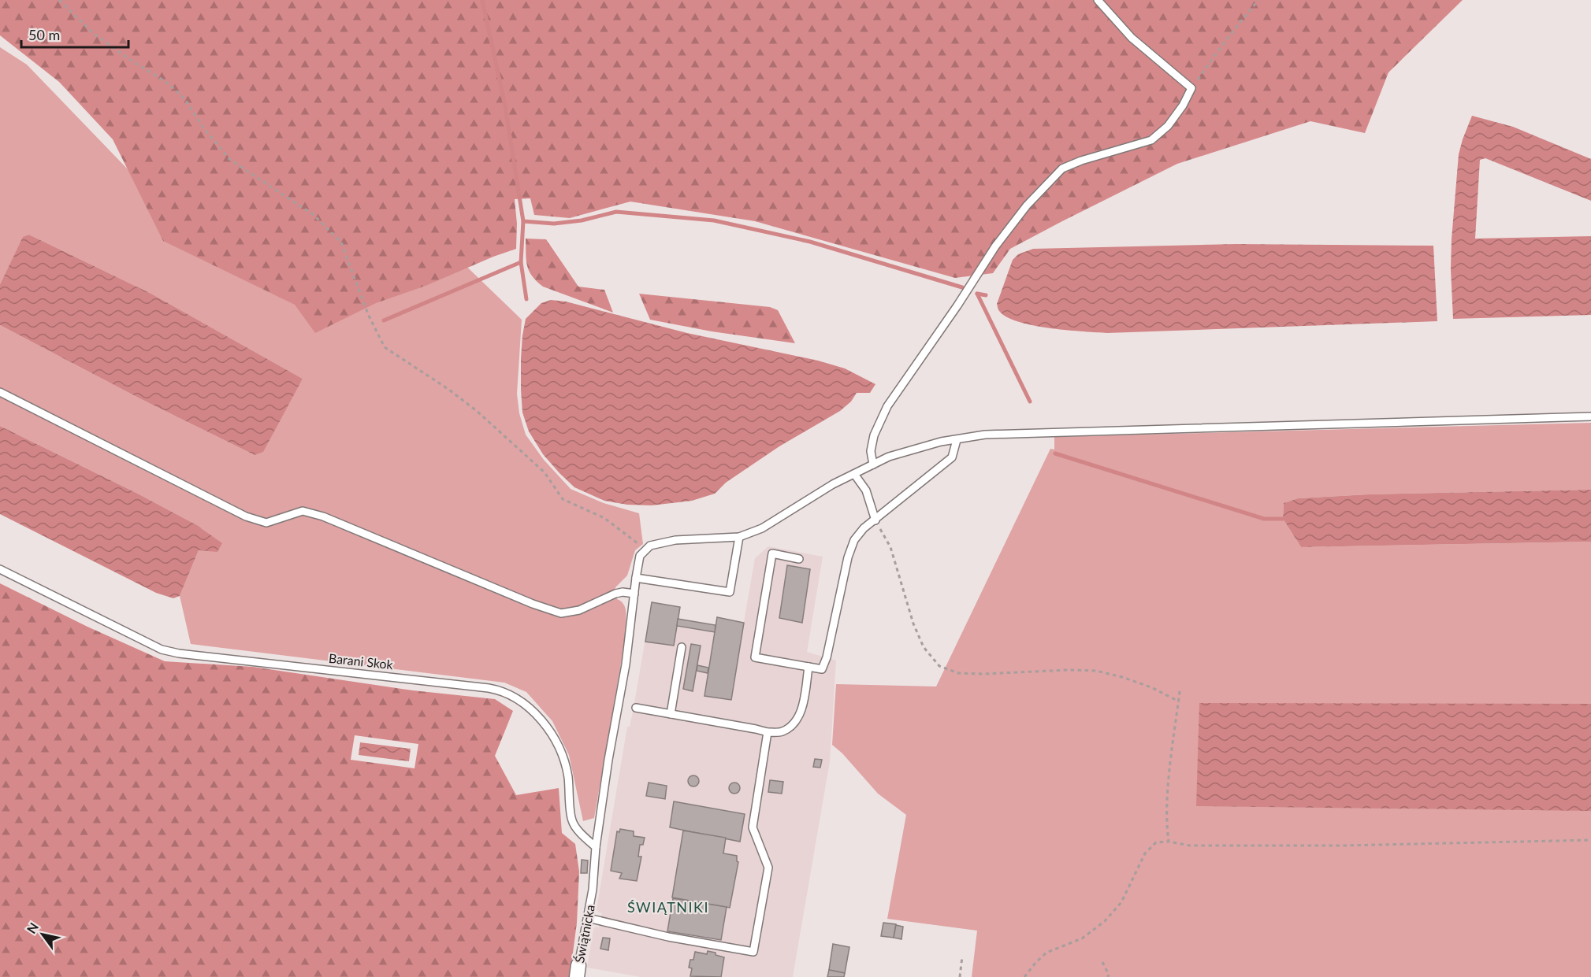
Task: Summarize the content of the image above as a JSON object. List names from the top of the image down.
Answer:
{
  "streets": {
    "lane": ["Barani Skok", "Świątnicka"]
  },
  "crossings": [
    ["Barani Skok", "Świątnicka"]
  ],
  "districts": ["ŚWIĄTNIKI"],
  "scale_bar": "50 m",
  "north": "top left"
}
